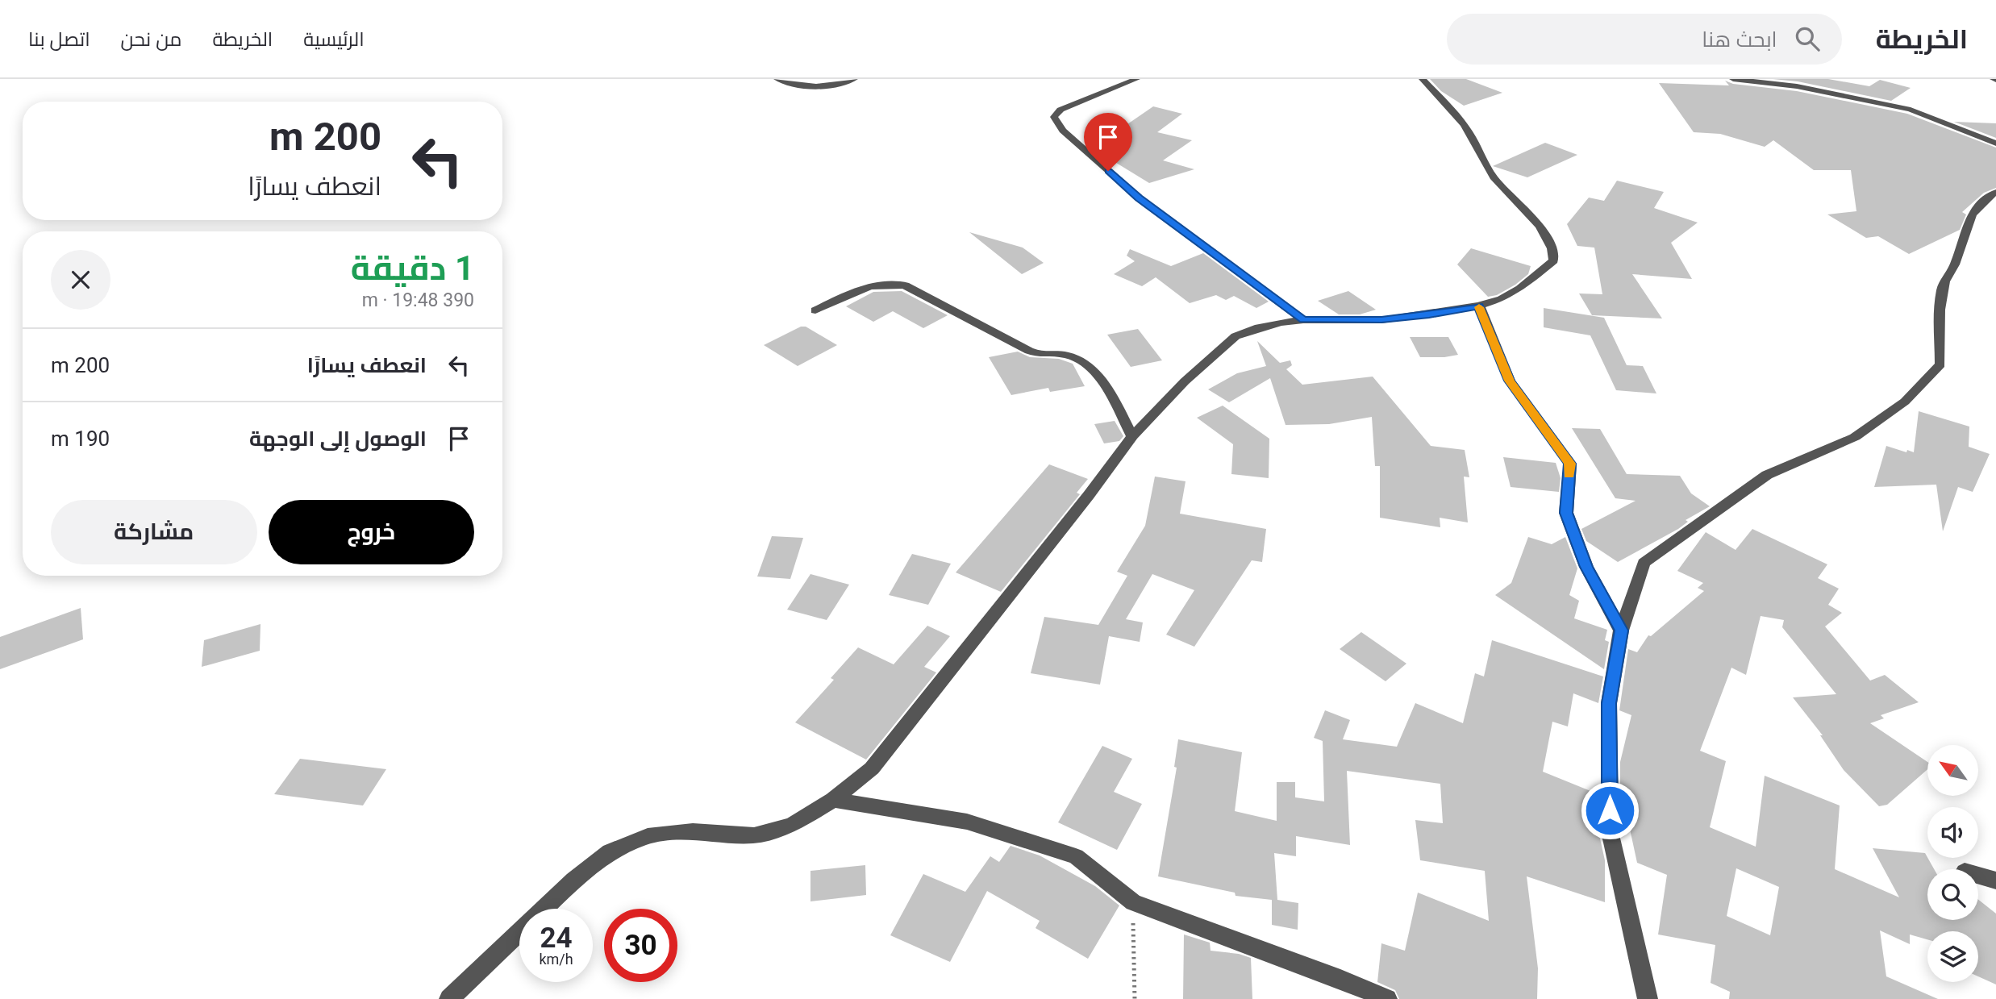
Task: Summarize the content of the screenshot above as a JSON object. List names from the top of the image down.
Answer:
{
  "north": "top left",
  "page": {
    "header": "الخريطة",
    "search": "ابحث هنا",
    "nav": [
      "الرئيسية",
      "الخريطة",
      "من نحن",
      "اتصل بنا"
    ],
    "turn": ["200 m", "انعطف يسارًا"],
    "heading": ["1 دقيقة", "390 m · 19:48"],
    "list": [
      {
        "name": "انعطف يسارًا",
        "value": "200 m"
      },
      {
        "name": "الوصول إلى الوجهة",
        "value": "190 m"
      }
    ],
    "buttons": ["خروج", "مشاركة"],
    "speed": "24 km/h",
    "limit": "30"
  }
}
